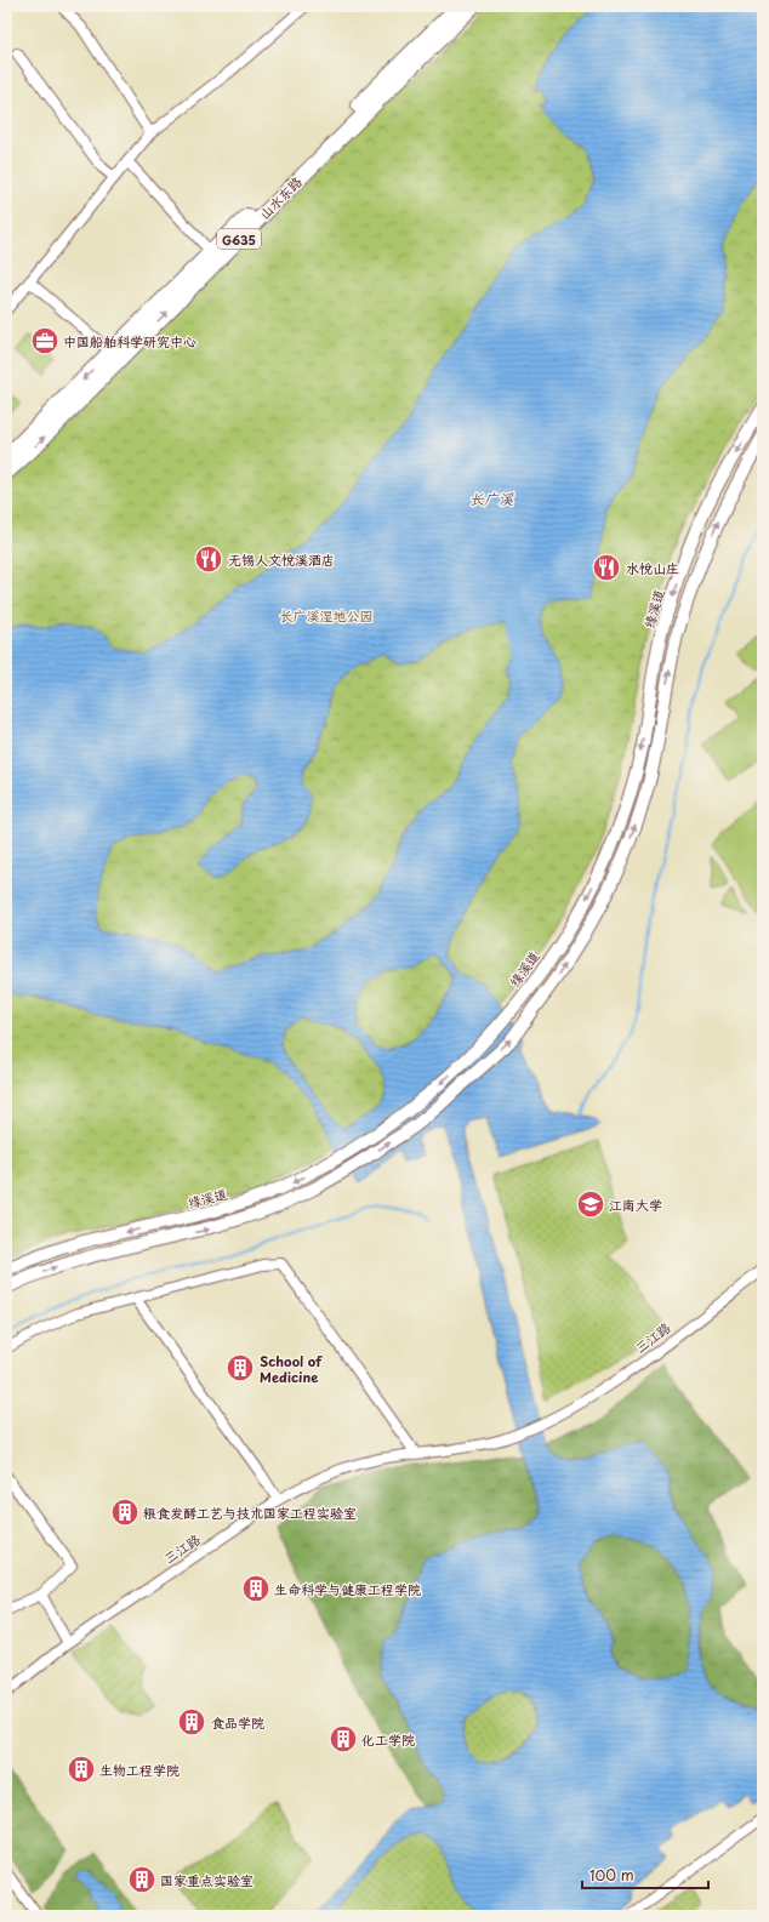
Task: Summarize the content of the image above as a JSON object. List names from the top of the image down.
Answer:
{
  "streets": {
    "highway": ["山水东路", "G635"],
    "main road": ["缘溪道"],
    "street": ["三江路"]
  },
  "water": ["长广溪"],
  "parks": ["长广溪湿地公园"],
  "places": {
    "office": ["中国船舶科学研究中心"],
    "restaurant": ["无锡人文悦溪酒店", "水悦山庄"],
    "school or university": ["江南大学"],
    "building": [
      "School of Medicine",
      "粮食发酵工艺与技术国家工程实验室",
      "生命科学与健康工程学院",
      "食品学院",
      "化工学院",
      "生物工程学院",
      "国家重点实验室"
    ]
  },
  "scale_bar": "100 m"
}
